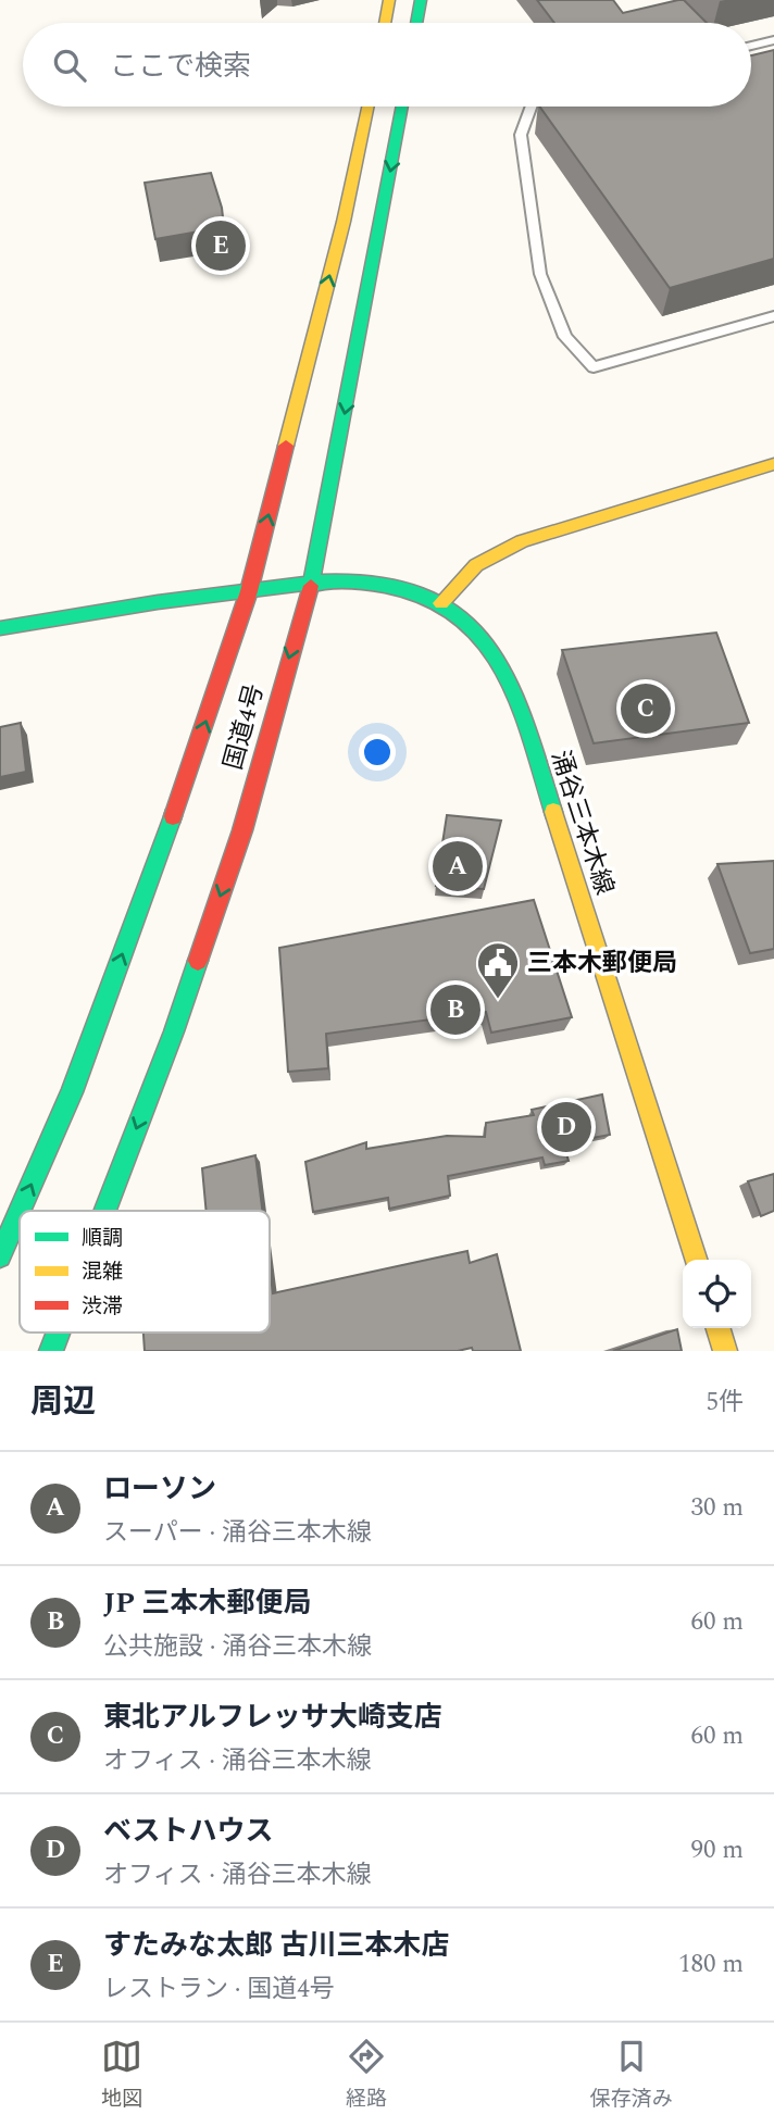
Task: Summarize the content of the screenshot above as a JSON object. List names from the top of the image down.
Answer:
{
  "streets": {
    "main road": ["国道4号", "涌谷三本木線"]
  },
  "crossings": [
    ["国道4号", "涌谷三本木線"]
  ],
  "places": {
    "public building": ["三本木郵便局"]
  },
  "legend": ["順調", "混雑", "渋滞"],
  "page": {
    "search": "ここで検索",
    "pins": [
      "E",
      "C",
      "A",
      "B",
      "D"
    ],
    "heading": ["周辺", "5件"],
    "list": [
      {
        "mark": "A",
        "name": "ローソン",
        "note": "スーパー · 涌谷三本木線",
        "value": "30 m"
      },
      {
        "mark": "B",
        "name": "JP 三本木郵便局",
        "note": "公共施設 · 涌谷三本木線",
        "value": "60 m"
      },
      {
        "mark": "C",
        "name": "東北アルフレッサ大崎支店",
        "note": "オフィス · 涌谷三本木線",
        "value": "60 m"
      },
      {
        "mark": "D",
        "name": "ベストハウス",
        "note": "オフィス · 涌谷三本木線",
        "value": "90 m"
      },
      {
        "mark": "E",
        "name": "すたみな太郎 古川三本木店",
        "note": "レストラン · 国道4号",
        "value": "180 m"
      }
    ],
    "nav": ["地図", "経路", "保存済み"]
  }
}
